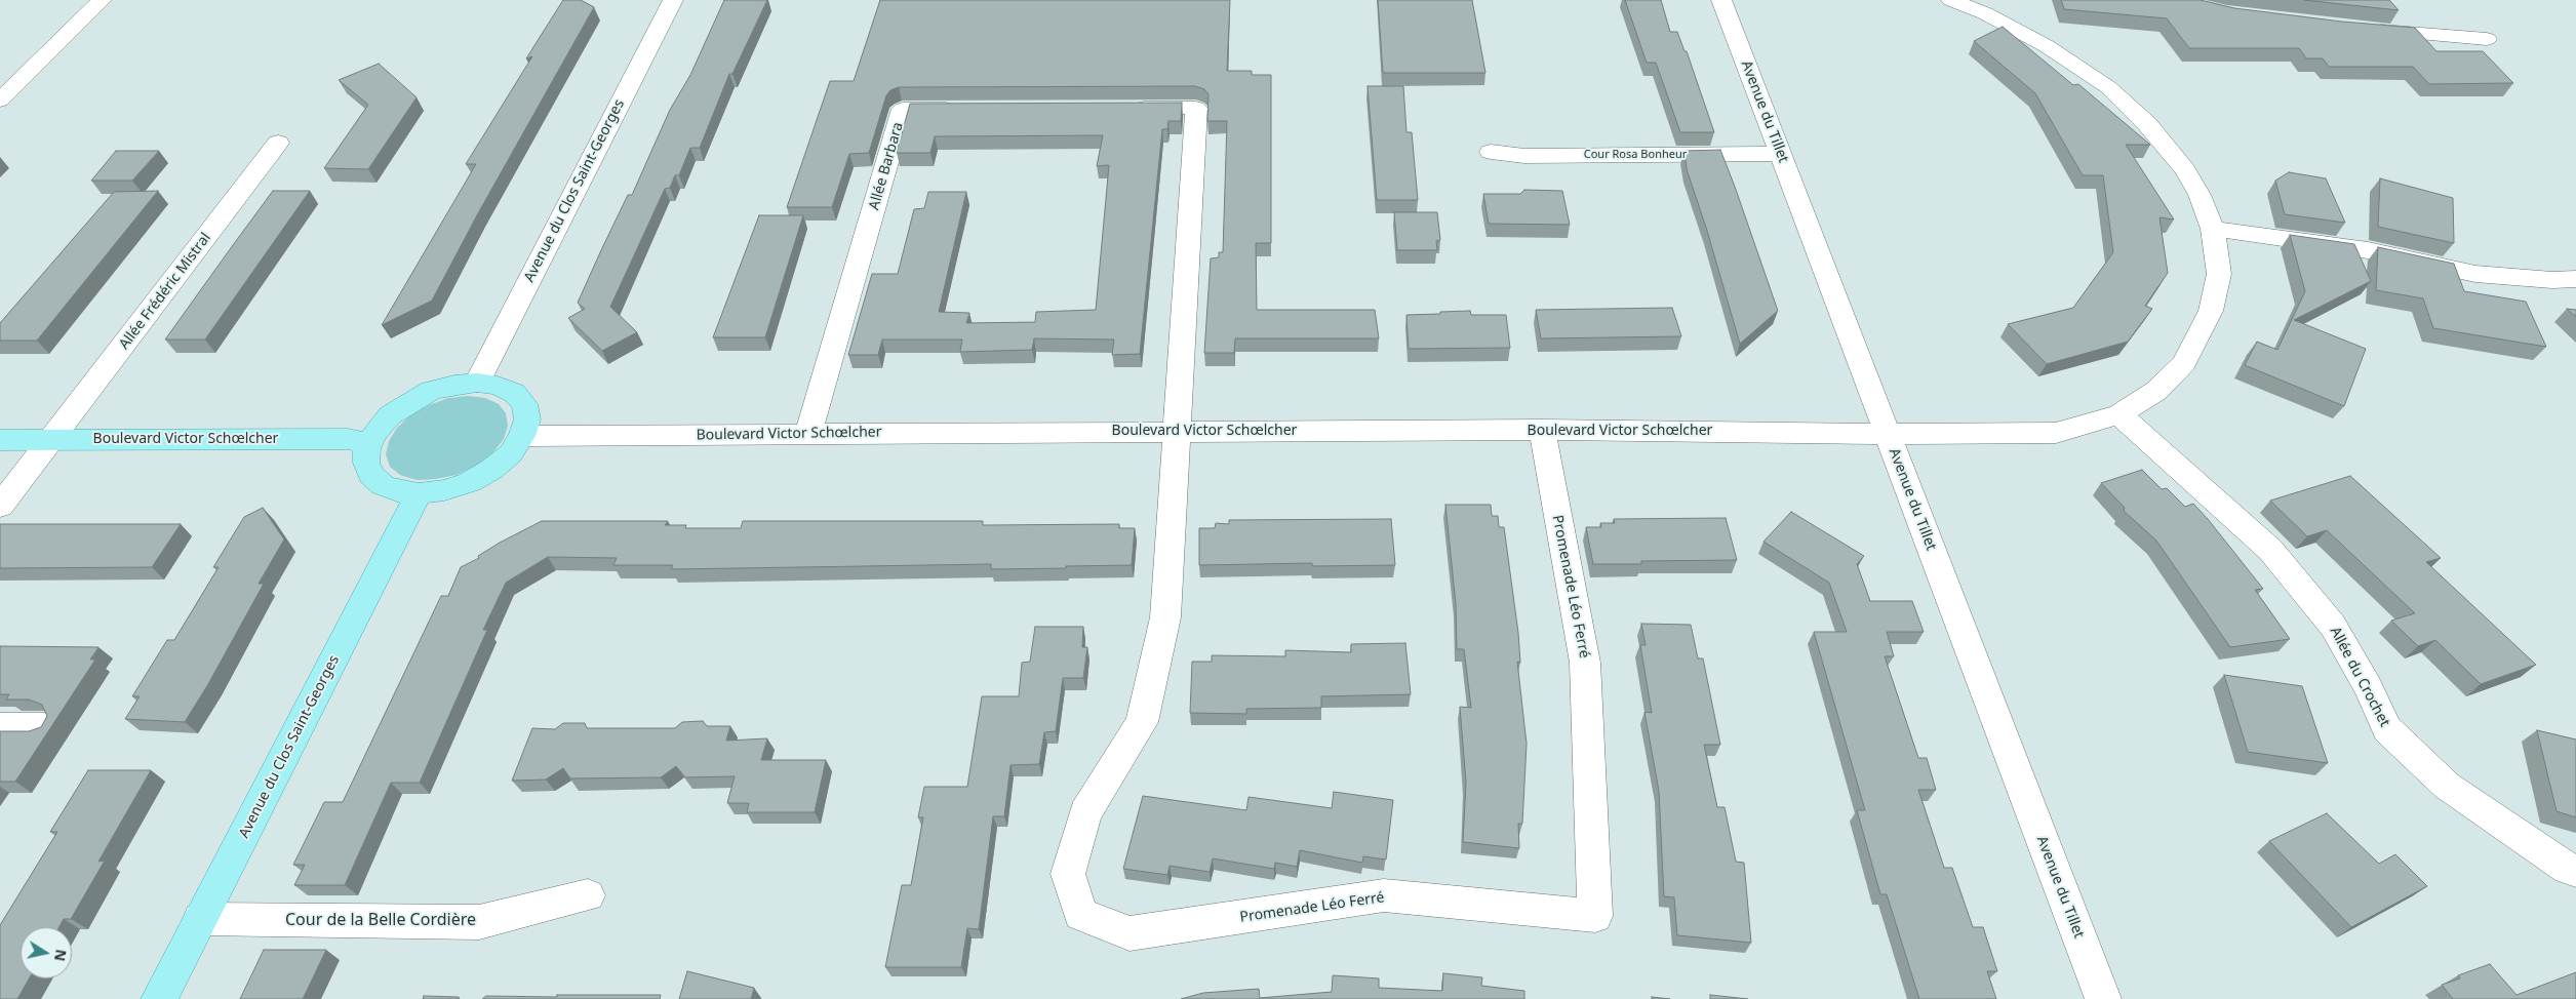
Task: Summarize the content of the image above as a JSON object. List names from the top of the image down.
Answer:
{
  "streets": {
    "main road": ["Avenue du Clos Saint-Georges", "Boulevard Victor Schœlcher"],
    "street": [
      "Avenue du Tillet",
      "Cour Rosa Bonheur",
      "Allée Barbara",
      "Allée Frédéric Mistral",
      "Promenade Léo Ferré",
      "Allée du Crochet",
      "Cour de la Belle Cordière"
    ]
  },
  "crossings": [
    ["Avenue du Tillet", "Cour Rosa Bonheur"],
    ["Avenue du Tillet", "Boulevard Victor Schœlcher"],
    ["Allée Barbara", "Boulevard Victor Schœlcher"],
    ["Avenue du Clos Saint-Georges", "Boulevard Victor Schœlcher"],
    ["Avenue du Clos Saint-Georges", "Cour de la Belle Cordière"],
    ["Allée Frédéric Mistral", "Boulevard Victor Schœlcher"],
    ["Boulevard Victor Schœlcher", "Promenade Léo Ferré"],
    ["Boulevard Victor Schœlcher", "Allée du Crochet"]
  ],
  "north": "right"
}
